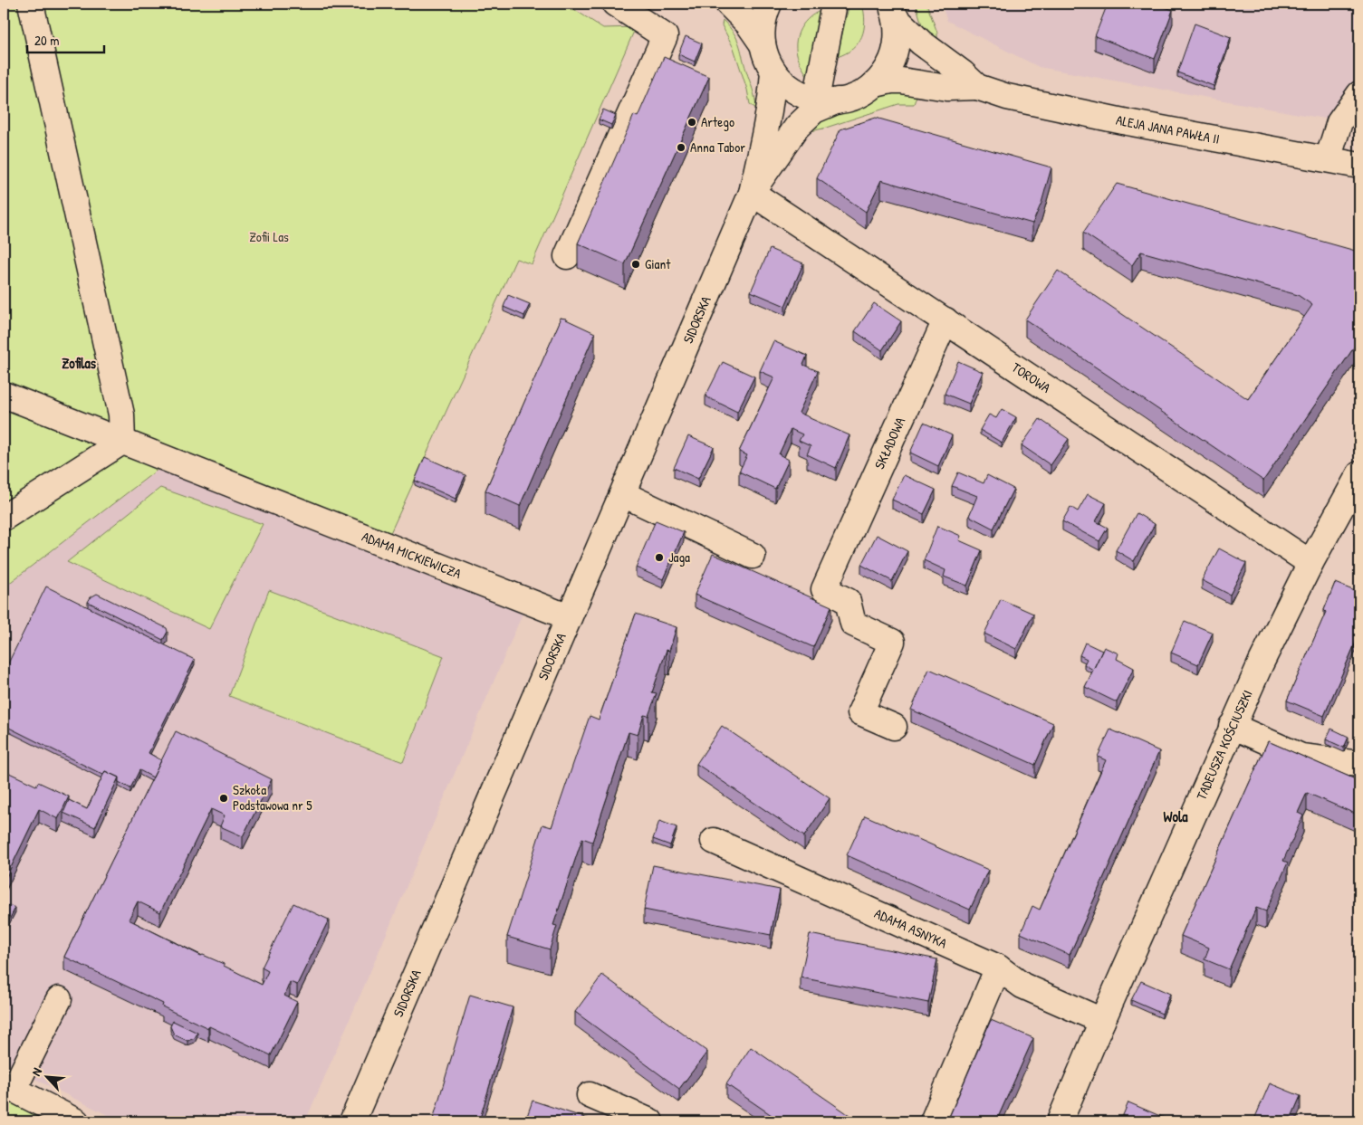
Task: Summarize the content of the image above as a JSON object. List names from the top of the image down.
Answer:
{
  "streets": {
    "street": [
      "ALEJA JANA PAWŁA II",
      "SIDORSKA",
      "TOROWA",
      "SKŁADOWA",
      "ADAMA MICKIEWICZA",
      "TADEUSZA KOŚCIUSZKI",
      "ADAMA ASNYKA"
    ]
  },
  "crossings": [
    ["ALEJA JANA PAWŁA II", "SIDORSKA"],
    ["SIDORSKA", "TOROWA"],
    ["SIDORSKA", "ADAMA MICKIEWICZA"],
    ["TOROWA", "SKŁADOWA"],
    ["TOROWA", "TADEUSZA KOŚCIUSZKI"],
    ["TADEUSZA KOŚCIUSZKI", "ADAMA ASNYKA"]
  ],
  "districts": ["Zofilas", "Wola"],
  "parks": ["Zofii Las"],
  "places": [
    "Artego",
    "Anna Tabor",
    "Giant",
    "Jaga",
    "Szkoła Podstawowa nr 5"
  ],
  "scale_bar": "20 m",
  "north": "top left"
}
